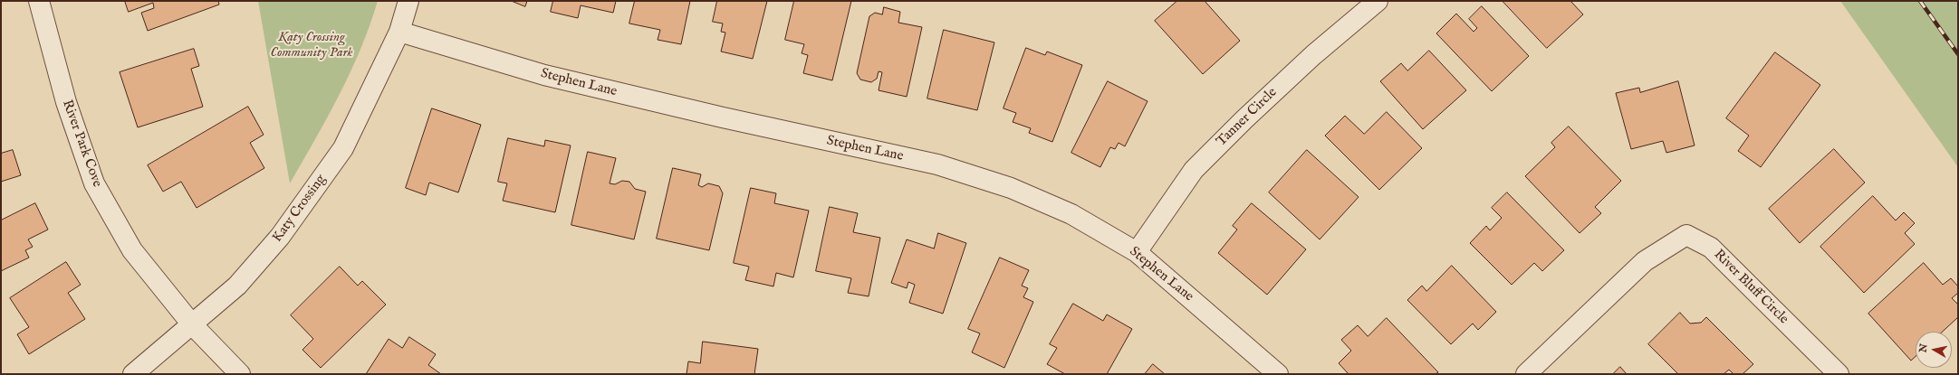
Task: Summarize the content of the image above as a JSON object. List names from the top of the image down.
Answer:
{
  "streets": {
    "street": [
      "Stephen Lane",
      "Tanner Circle",
      "River Park Cove",
      "Katy Crossing",
      "River Bluff Circle"
    ]
  },
  "crossings": [
    ["Stephen Lane", "Tanner Circle"],
    ["Stephen Lane", "Katy Crossing"],
    ["River Park Cove", "Katy Crossing"]
  ],
  "parks": ["Katy Crossing Community Park"],
  "north": "left"
}
